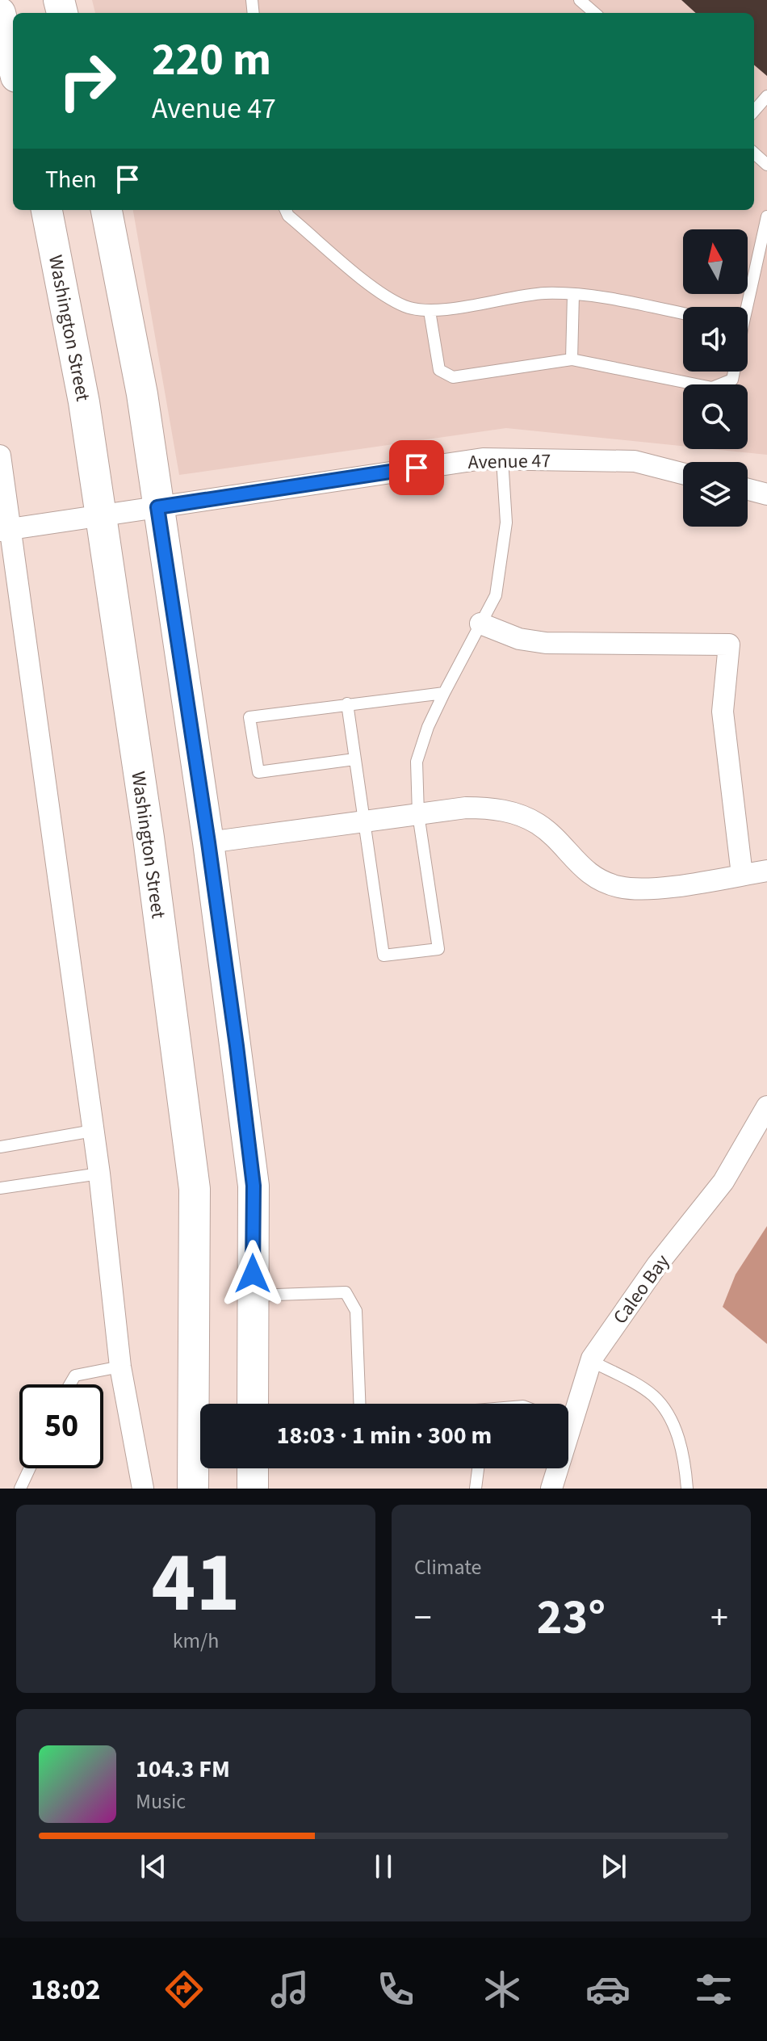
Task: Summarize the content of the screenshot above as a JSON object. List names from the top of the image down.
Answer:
{
  "streets": {
    "main road": ["Washington Street"],
    "street": ["Avenue 47", "Caleo Bay"]
  },
  "crossings": [
    ["Washington Street", "Avenue 47"]
  ],
  "north": "top",
  "page": {
    "turn": ["220 m", "Avenue 47"],
    "then": "Then",
    "limit": "50",
    "trip": "18:03 · 1 min · 300 m",
    "tile": [
      ["41", "km/h"],
      "Climate"
    ],
    "heat": ["−", "23°", "+"],
    "song": ["104.3 FM", "Music"],
    "tabs": "18:02"
  }
}
